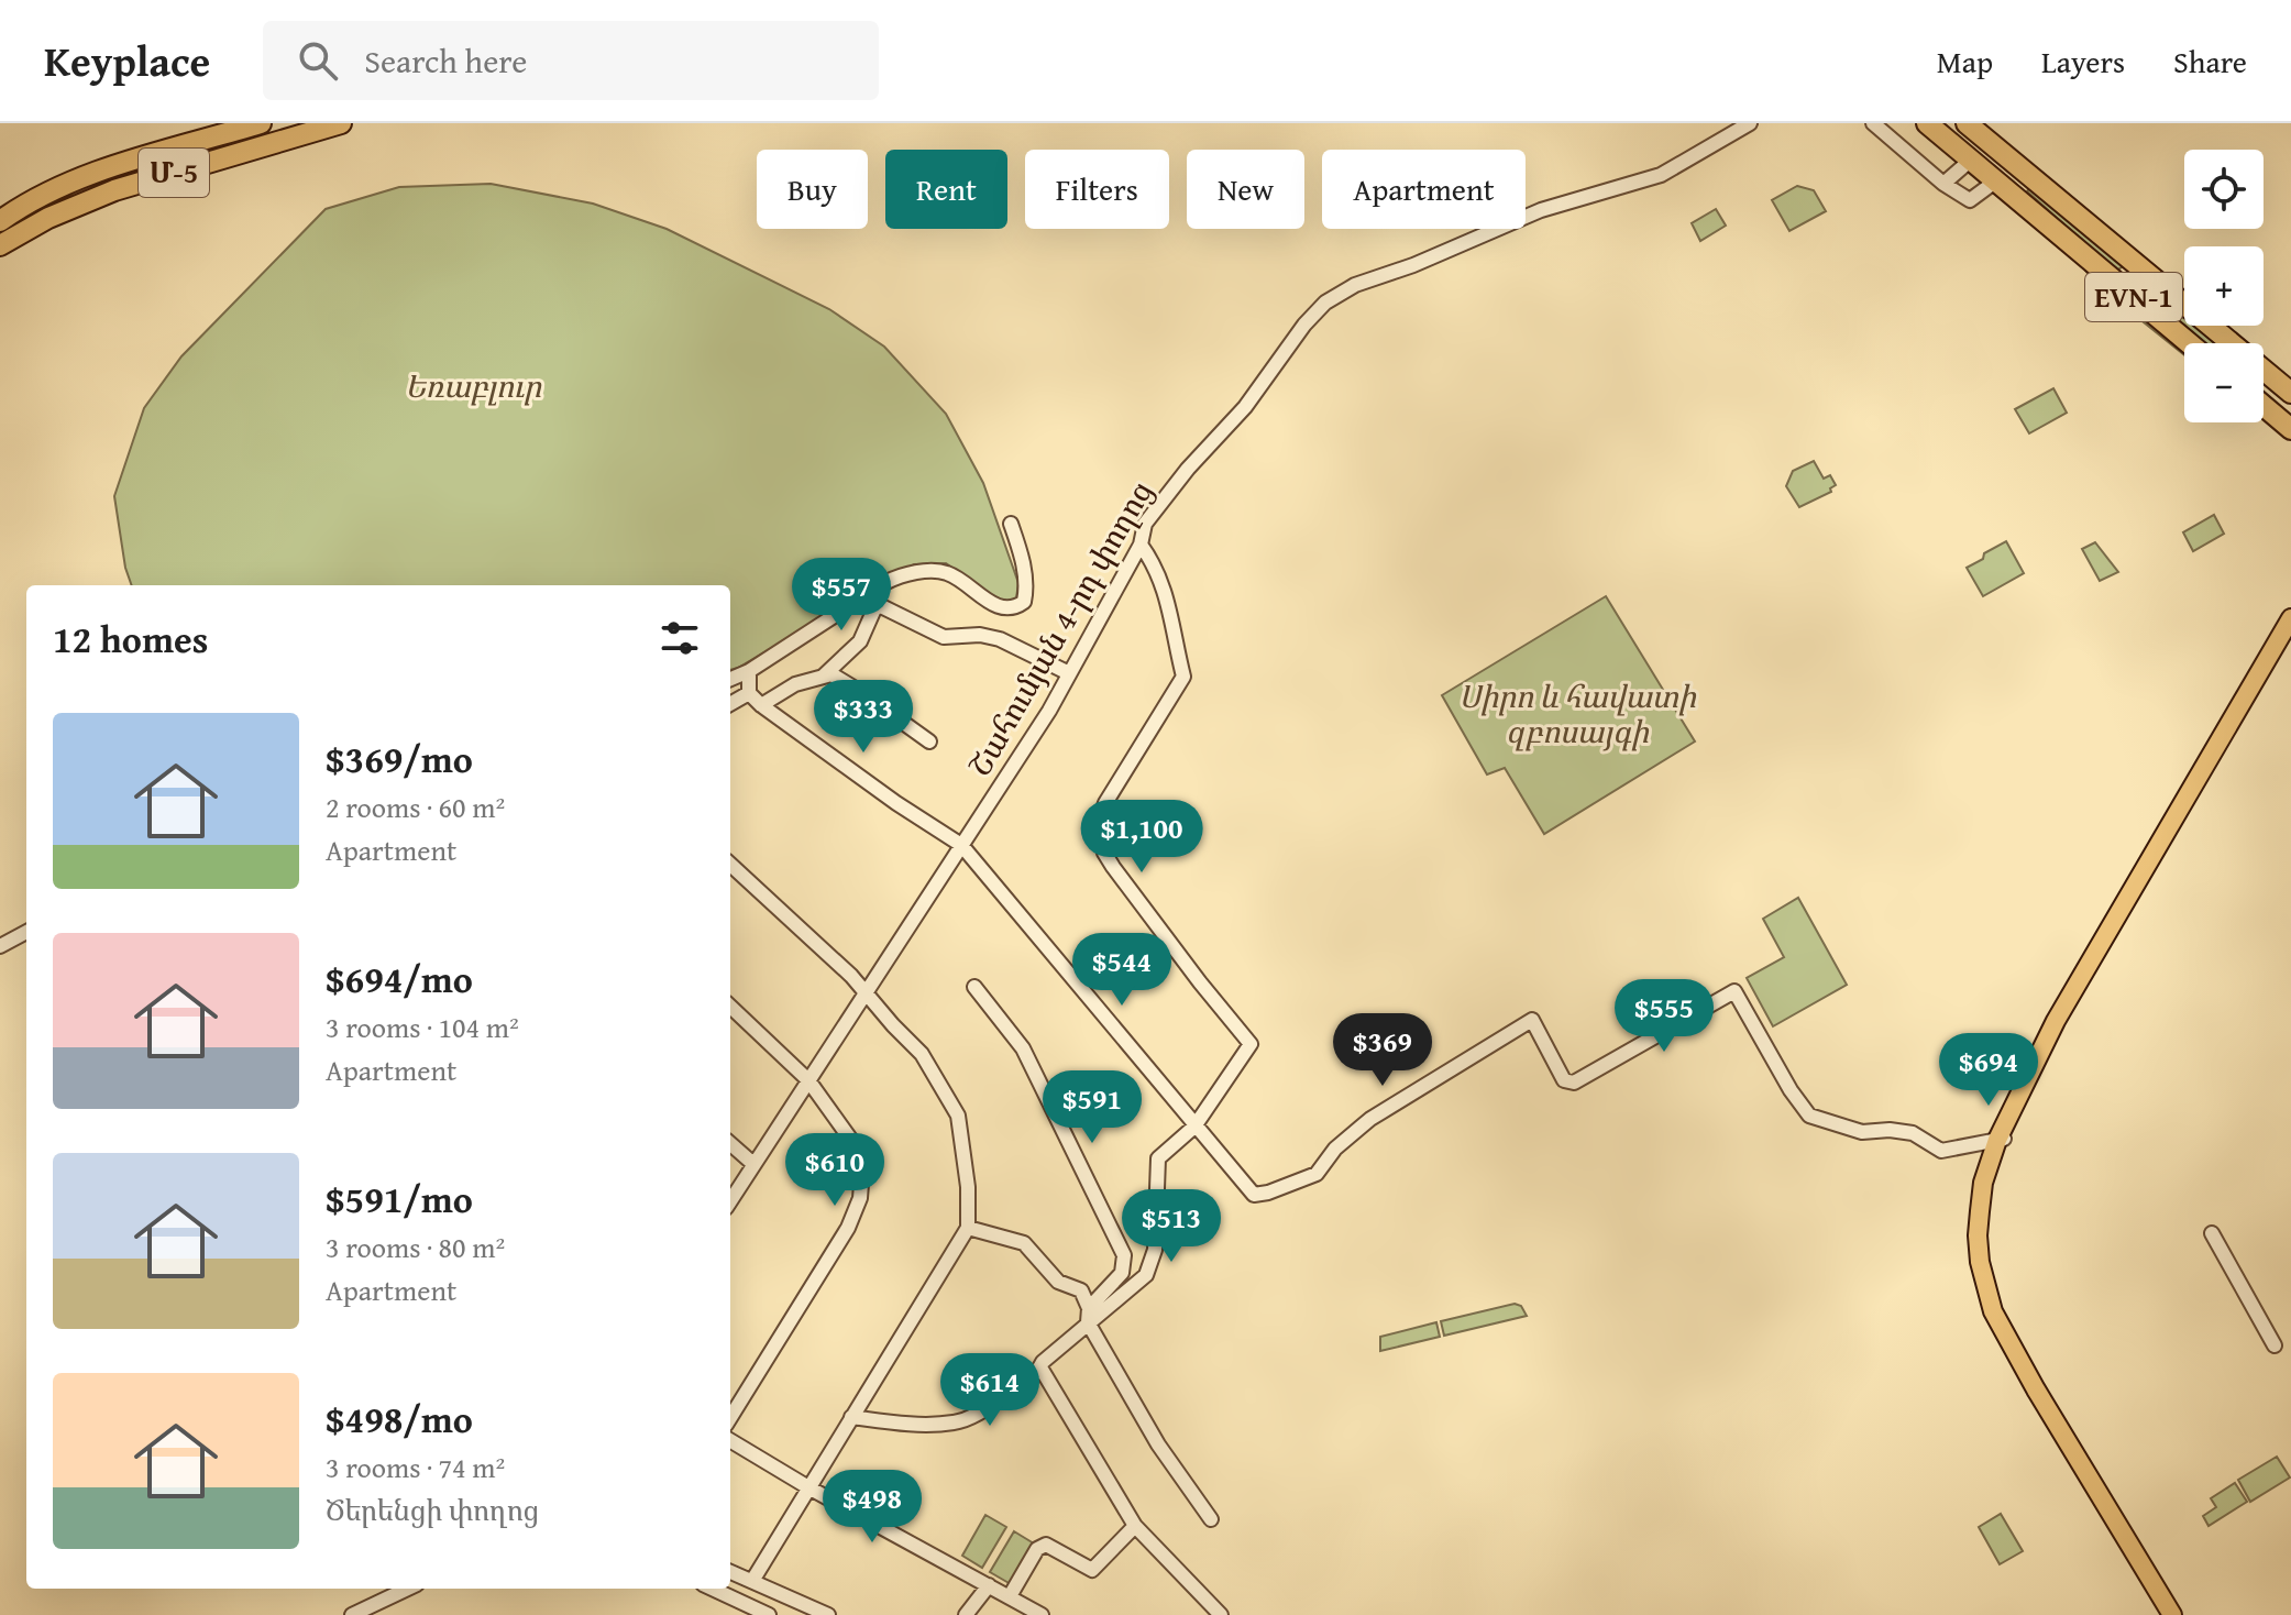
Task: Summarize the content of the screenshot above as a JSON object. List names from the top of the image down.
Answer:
{
  "streets": {
    "highway": ["Մ-5", "EVN-1"],
    "street": ["Շահումյան 4-րդ փողոց"]
  },
  "parks": ["Եռաբլուր", "Սիրո և հավատի զբոսայգի"],
  "page": {
    "header": "Keyplace",
    "search": "Search here",
    "nav": ["Map", "Layers", "Share"],
    "map_buttons": ["+", "−"],
    "chip": [
      "Buy",
      "Rent",
      "Filters",
      "New",
      "Apartment"
    ],
    "price": [
      "$557",
      "$333",
      "$1,100",
      "$544",
      "$555",
      "$369",
      "$694",
      "$591",
      "$610",
      "$513",
      "$614",
      "$498"
    ],
    "heading": "12 homes",
    "list": [
      {
        "name": "$369/mo",
        "note": "2 rooms · 60 m² · Apartment"
      },
      {
        "name": "$694/mo",
        "note": "3 rooms · 104 m² · Apartment"
      },
      {
        "name": "$591/mo",
        "note": "3 rooms · 80 m² · Apartment"
      },
      {
        "name": "$498/mo",
        "note": "3 rooms · 74 m² · Ծերենցի փողոց"
      }
    ]
  }
}
